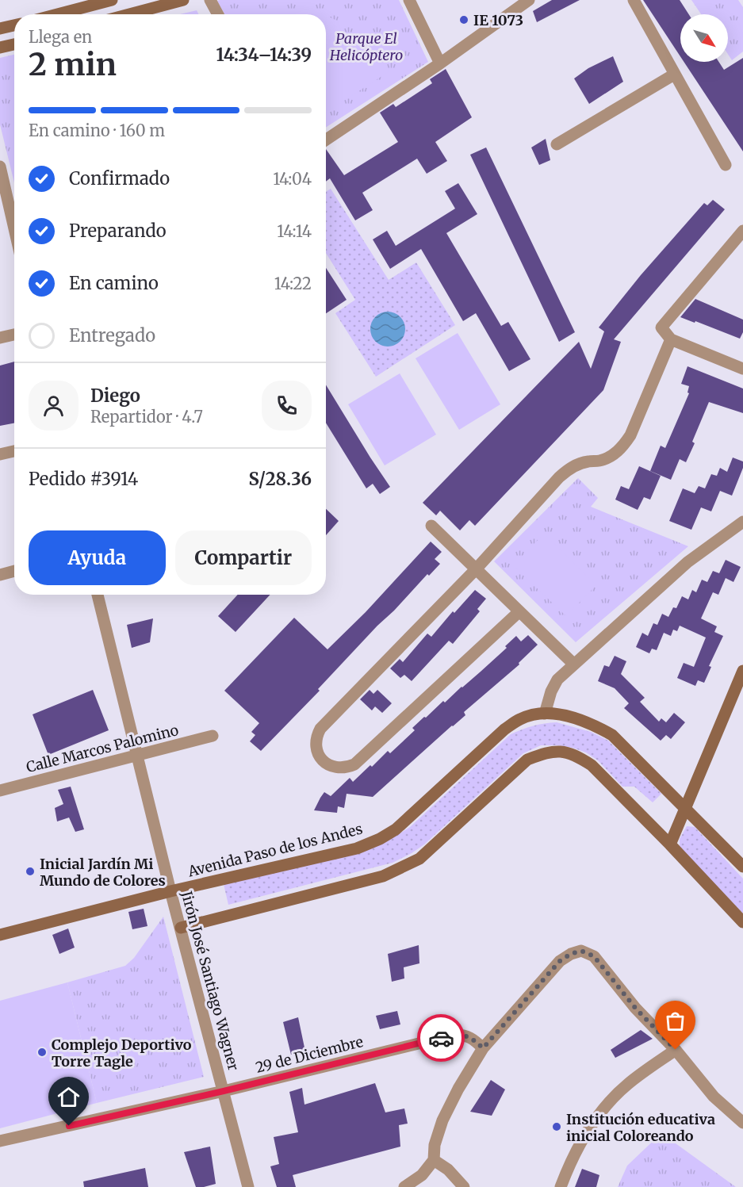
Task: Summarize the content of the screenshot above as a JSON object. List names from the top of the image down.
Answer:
{
  "streets": {
    "street": [
      "Calle Marcos Palomino",
      "Avenida Paso de los Andes",
      "Jirón José Santiago Wagner",
      "29 de Diciembre"
    ]
  },
  "crossings": [
    ["Calle Marcos Palomino", "Jirón José Santiago Wagner"],
    ["Avenida Paso de los Andes", "Jirón José Santiago Wagner"],
    ["Jirón José Santiago Wagner", "29 de Diciembre"]
  ],
  "parks": ["Parque El Helicóptero"],
  "places": [
    "IE 1073",
    "Inicial Jardín Mi Mundo de Colores",
    "Complejo Deportivo Torre Tagle",
    "Institución educativa inicial Coloreando"
  ],
  "north": "bottom right",
  "page": {
    "heading": ["2 min", "Llega en", "14:34–14:39"],
    "panel": [
      "Diego",
      "Repartidor · 4.7",
      "Pedido #3914",
      "S/28.36"
    ],
    "bar": "En camino · 160 m",
    "list": [
      ["Confirmado", "14:04"],
      ["Preparando", "14:14"],
      ["En camino", "14:22"],
      "Entregado"
    ],
    "buttons": ["Ayuda", "Compartir"]
  }
}
